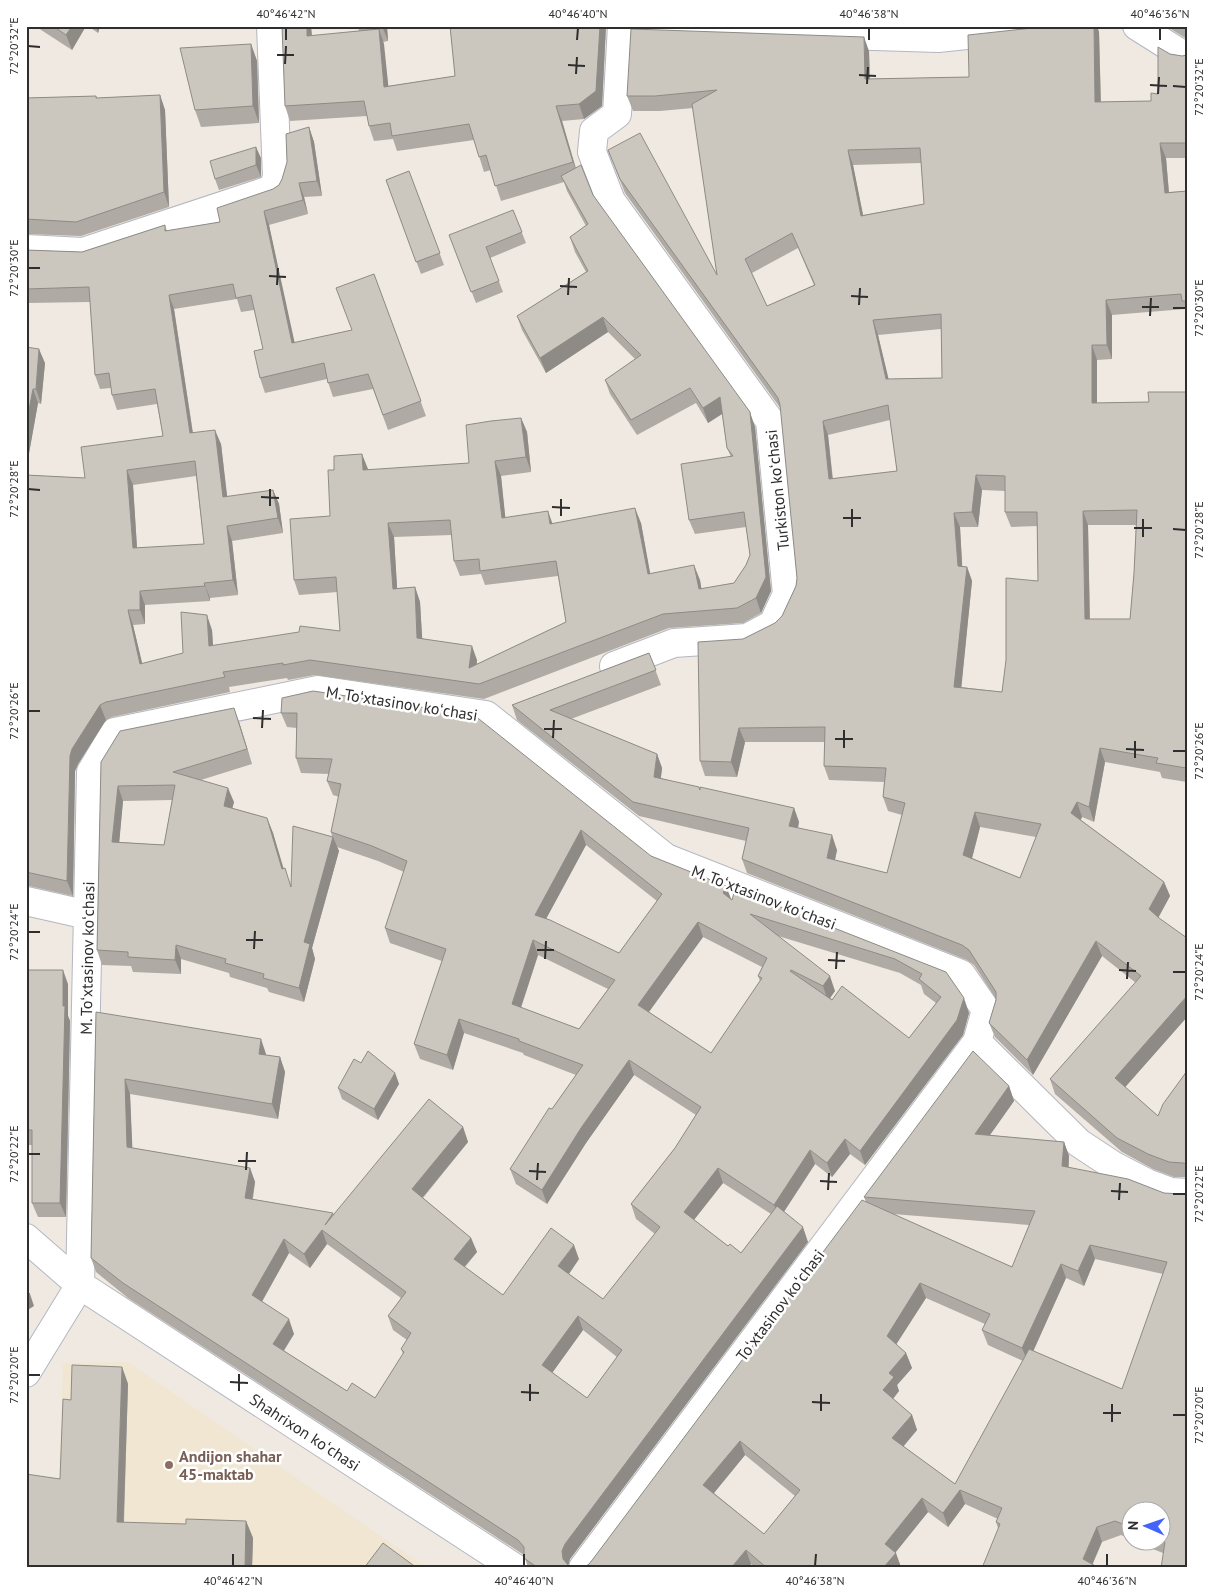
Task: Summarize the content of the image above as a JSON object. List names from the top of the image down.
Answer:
{
  "streets": {
    "street": [
      "Turkiston koʻchasi",
      "M. Toʻxtasinov koʻchasi",
      "Toʻxtasinov koʻchasi",
      "Shahrixon koʻchasi"
    ]
  },
  "crossings": [
    ["M. Toʻxtasinov koʻchasi", "Toʻxtasinov koʻchasi"],
    ["M. Toʻxtasinov koʻchasi", "Shahrixon koʻchasi"]
  ],
  "places": ["Andijon shahar 45-maktab"],
  "north": "left",
  "coordinates": [
    "40°46'42\"N",
    "40°46'40\"N",
    "40°46'38\"N",
    "40°46'36\"N",
    "72°20'32\"E",
    "72°20'30\"E",
    "72°20'28\"E",
    "72°20'26\"E",
    "72°20'24\"E",
    "72°20'22\"E",
    "72°20'20\"E"
  ]
}
